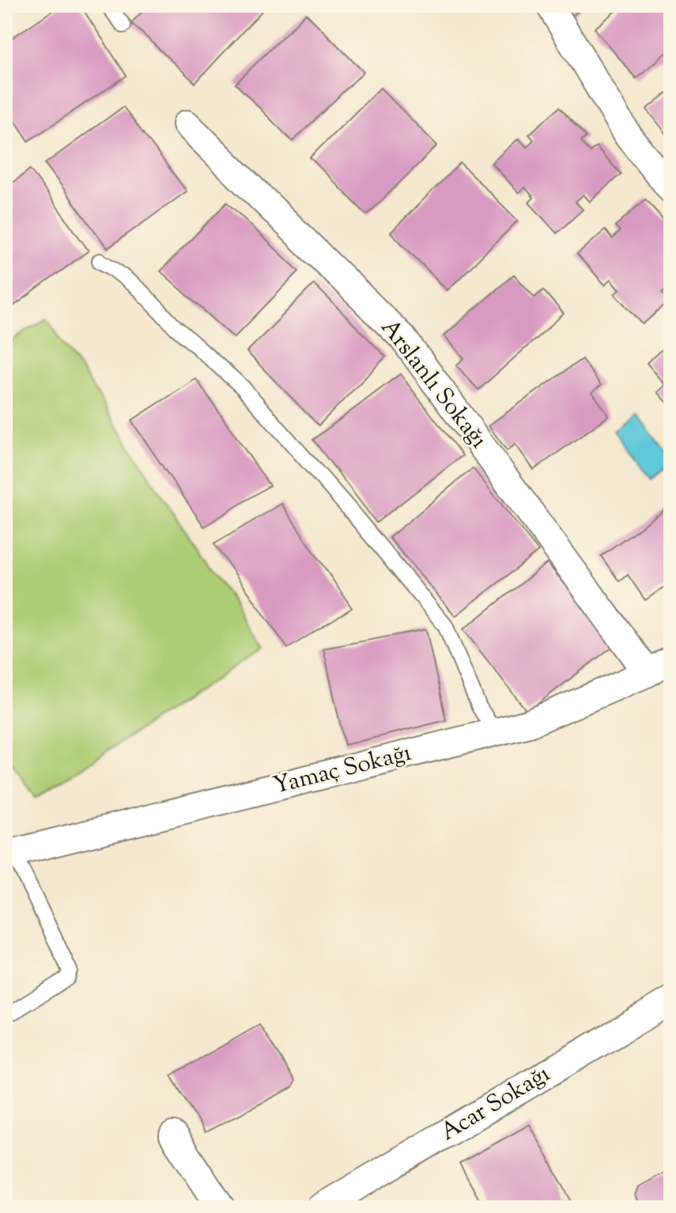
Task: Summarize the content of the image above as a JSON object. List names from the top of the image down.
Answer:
{
  "streets": {
    "street": ["Arslanlı Sokağı", "Yamaç Sokağı", "Acar Sokağı"]
  },
  "crossings": [
    ["Arslanlı Sokağı", "Yamaç Sokağı"]
  ]
}
